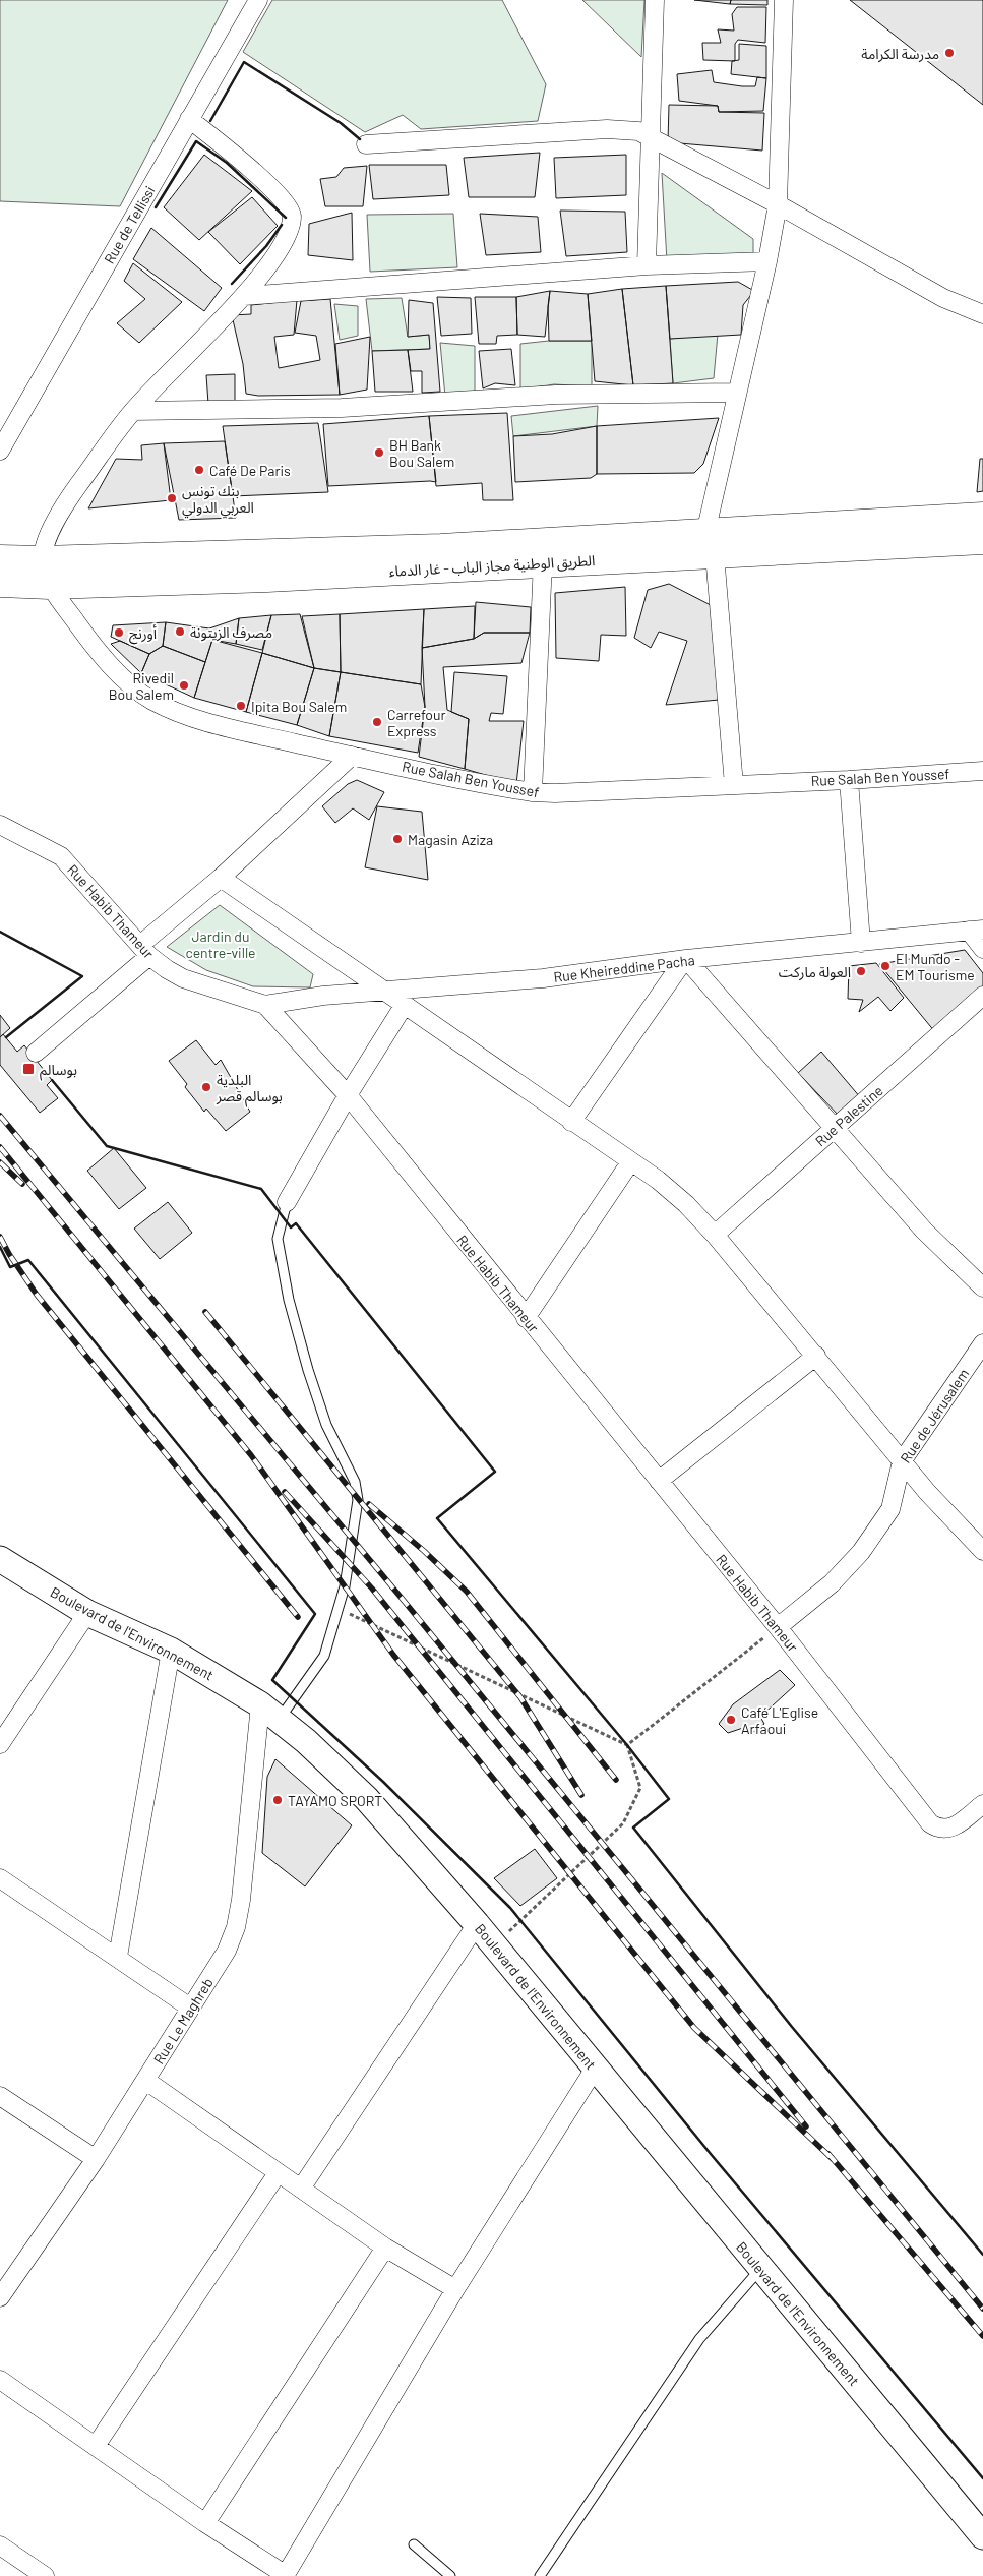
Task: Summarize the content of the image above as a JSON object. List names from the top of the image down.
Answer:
{
  "streets": {
    "main road": ["الطريق الوطنية مجاز الباب - غار الدماء"],
    "street": [
      "Rue de Tellissi",
      "Rue Salah Ben Youssef",
      "Rue Habib Thameur",
      "Rue Kheireddine Pacha",
      "Rue Palestine",
      "Rue de Jérusalem",
      "Boulevard de l'Environnement",
      "Rue Le Maghreb"
    ]
  },
  "crossings": [
    ["الطريق الوطنية مجاز الباب - غار الدماء", "Rue Salah Ben Youssef"],
    ["Rue Habib Thameur", "Rue Kheireddine Pacha"],
    ["Rue Habib Thameur", "Rue de Jérusalem"],
    ["Boulevard de l'Environnement", "Rue Le Maghreb"]
  ],
  "parks": ["Jardin du centre-ville"],
  "places": {
    "other": [
      "مدرسة الكرامة",
      "BH Bank Bou Salem",
      "Café De Paris",
      "بنك تونس العربي الدولي",
      "مصرف الزيتونة",
      "أورنج",
      "Rivedil Bou Salem",
      "Ipita Bou Salem",
      "Carrefour Express",
      "Magasin Aziza",
      "El Mundo - EM Tourisme",
      "العولة ماركت",
      "البلدية بوسالم قصر",
      "Café L'Eglise Arfaoui",
      "TAYAMO SPORT"
    ],
    "transit": ["بوسالم"]
  }
}
